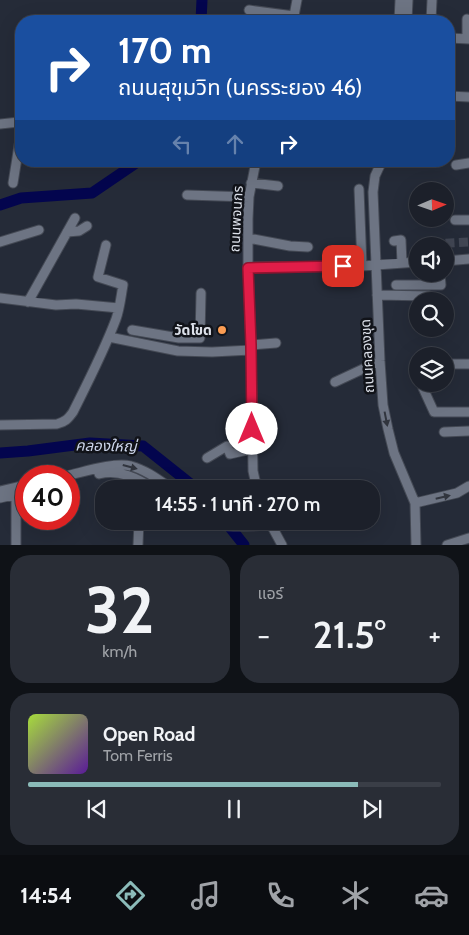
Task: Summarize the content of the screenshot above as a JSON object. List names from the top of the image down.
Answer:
{
  "streets": {
    "street": ["ถนนพจนกร", "ถนนคลองขุด"]
  },
  "one_way": ["ถนนคลองขุด"],
  "water": ["คลองใหญ่"],
  "places": ["วัดโขด"],
  "north": "right",
  "page": {
    "turn": ["170 m", "ถนนสุขุมวิท (นครระยอง 46)"],
    "limit": "40",
    "trip": "14:55 · 1 นาที · 270 m",
    "tile": [
      ["32", "km/h"],
      "แอร์"
    ],
    "heat": ["−", "21.5°", "+"],
    "song": ["Open Road", "Tom Ferris"],
    "tabs": "14:54"
  }
}
